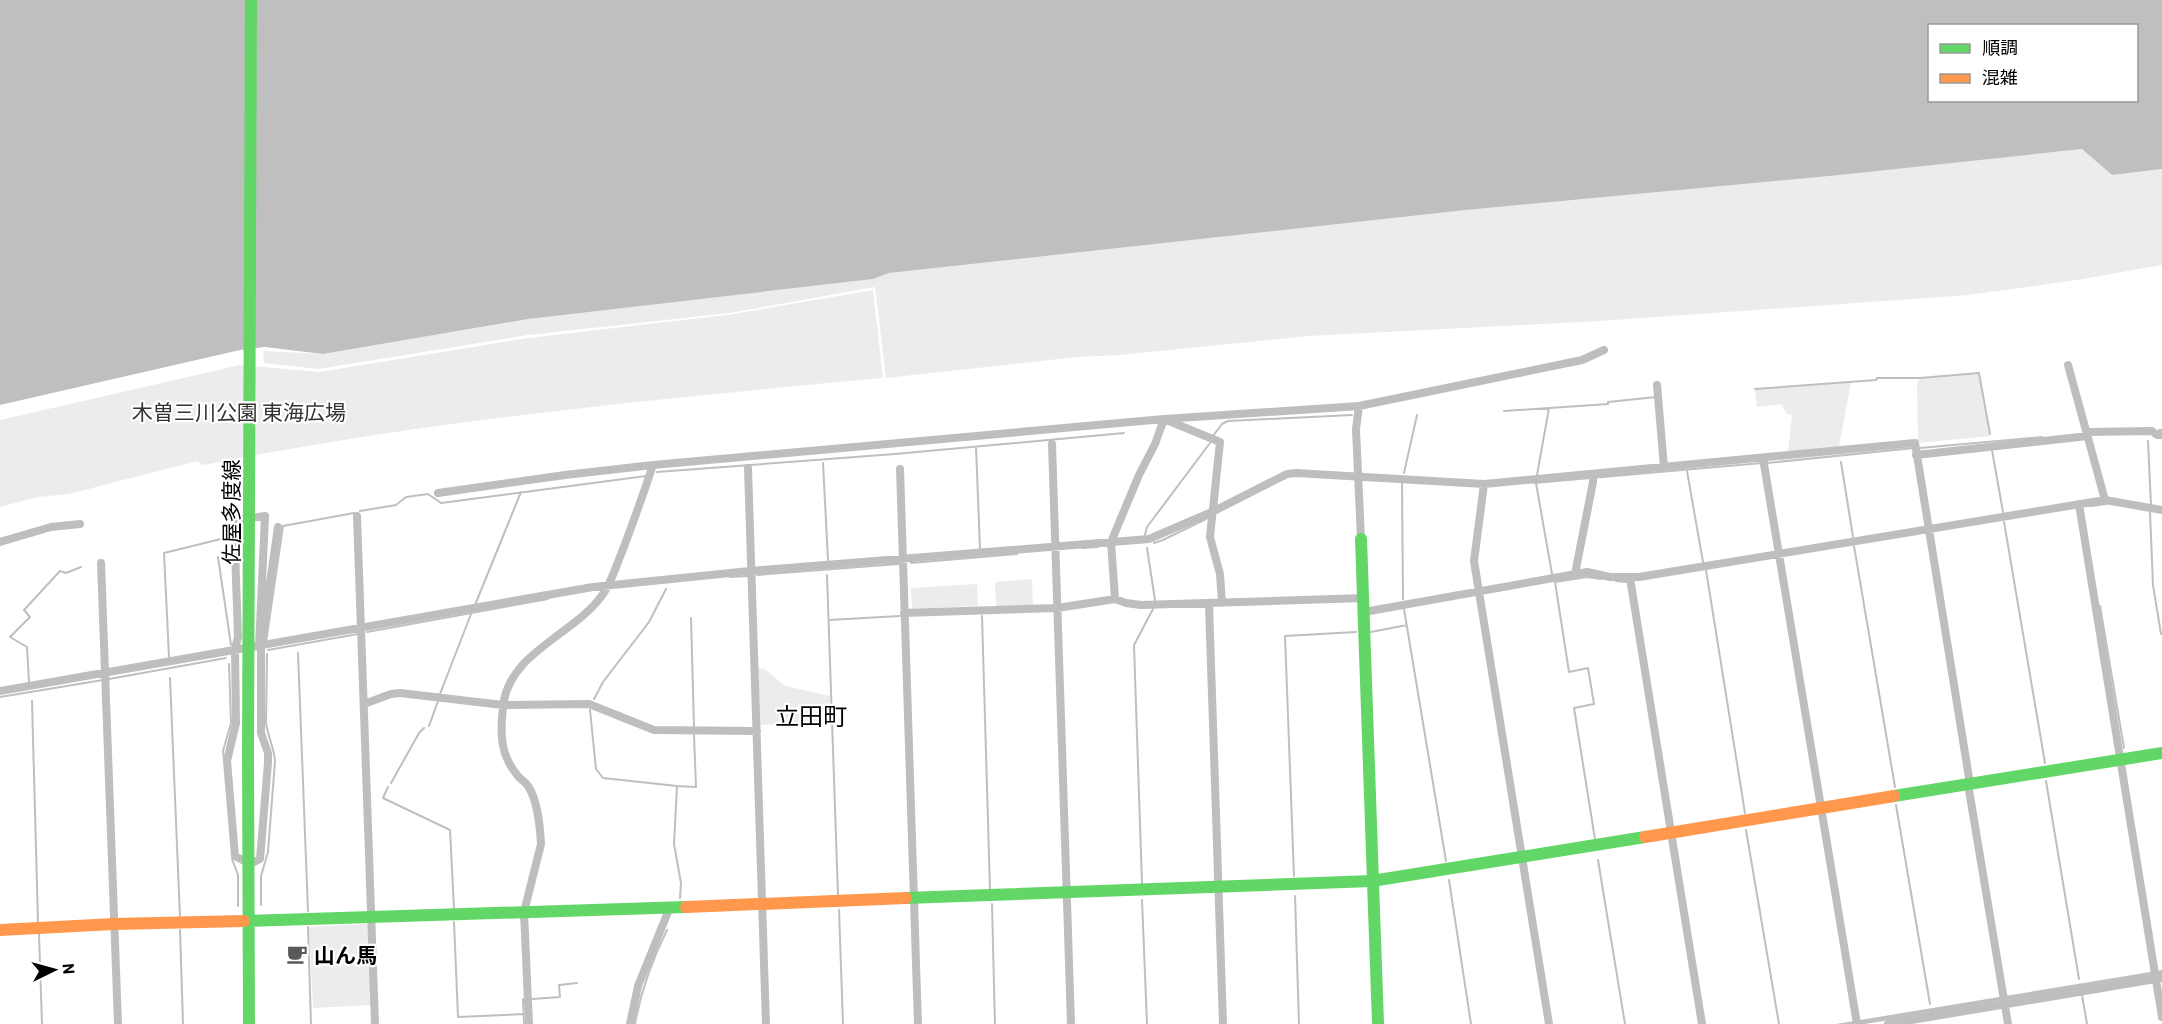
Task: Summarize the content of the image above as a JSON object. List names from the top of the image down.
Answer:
{
  "streets": {
    "street": ["佐屋多度線"]
  },
  "districts": ["立田町"],
  "parks": ["木曽三川公園 東海広場"],
  "places": {
    "cafe": ["山ん馬"]
  },
  "legend": ["順調", "混雑"],
  "north": "right"
}
